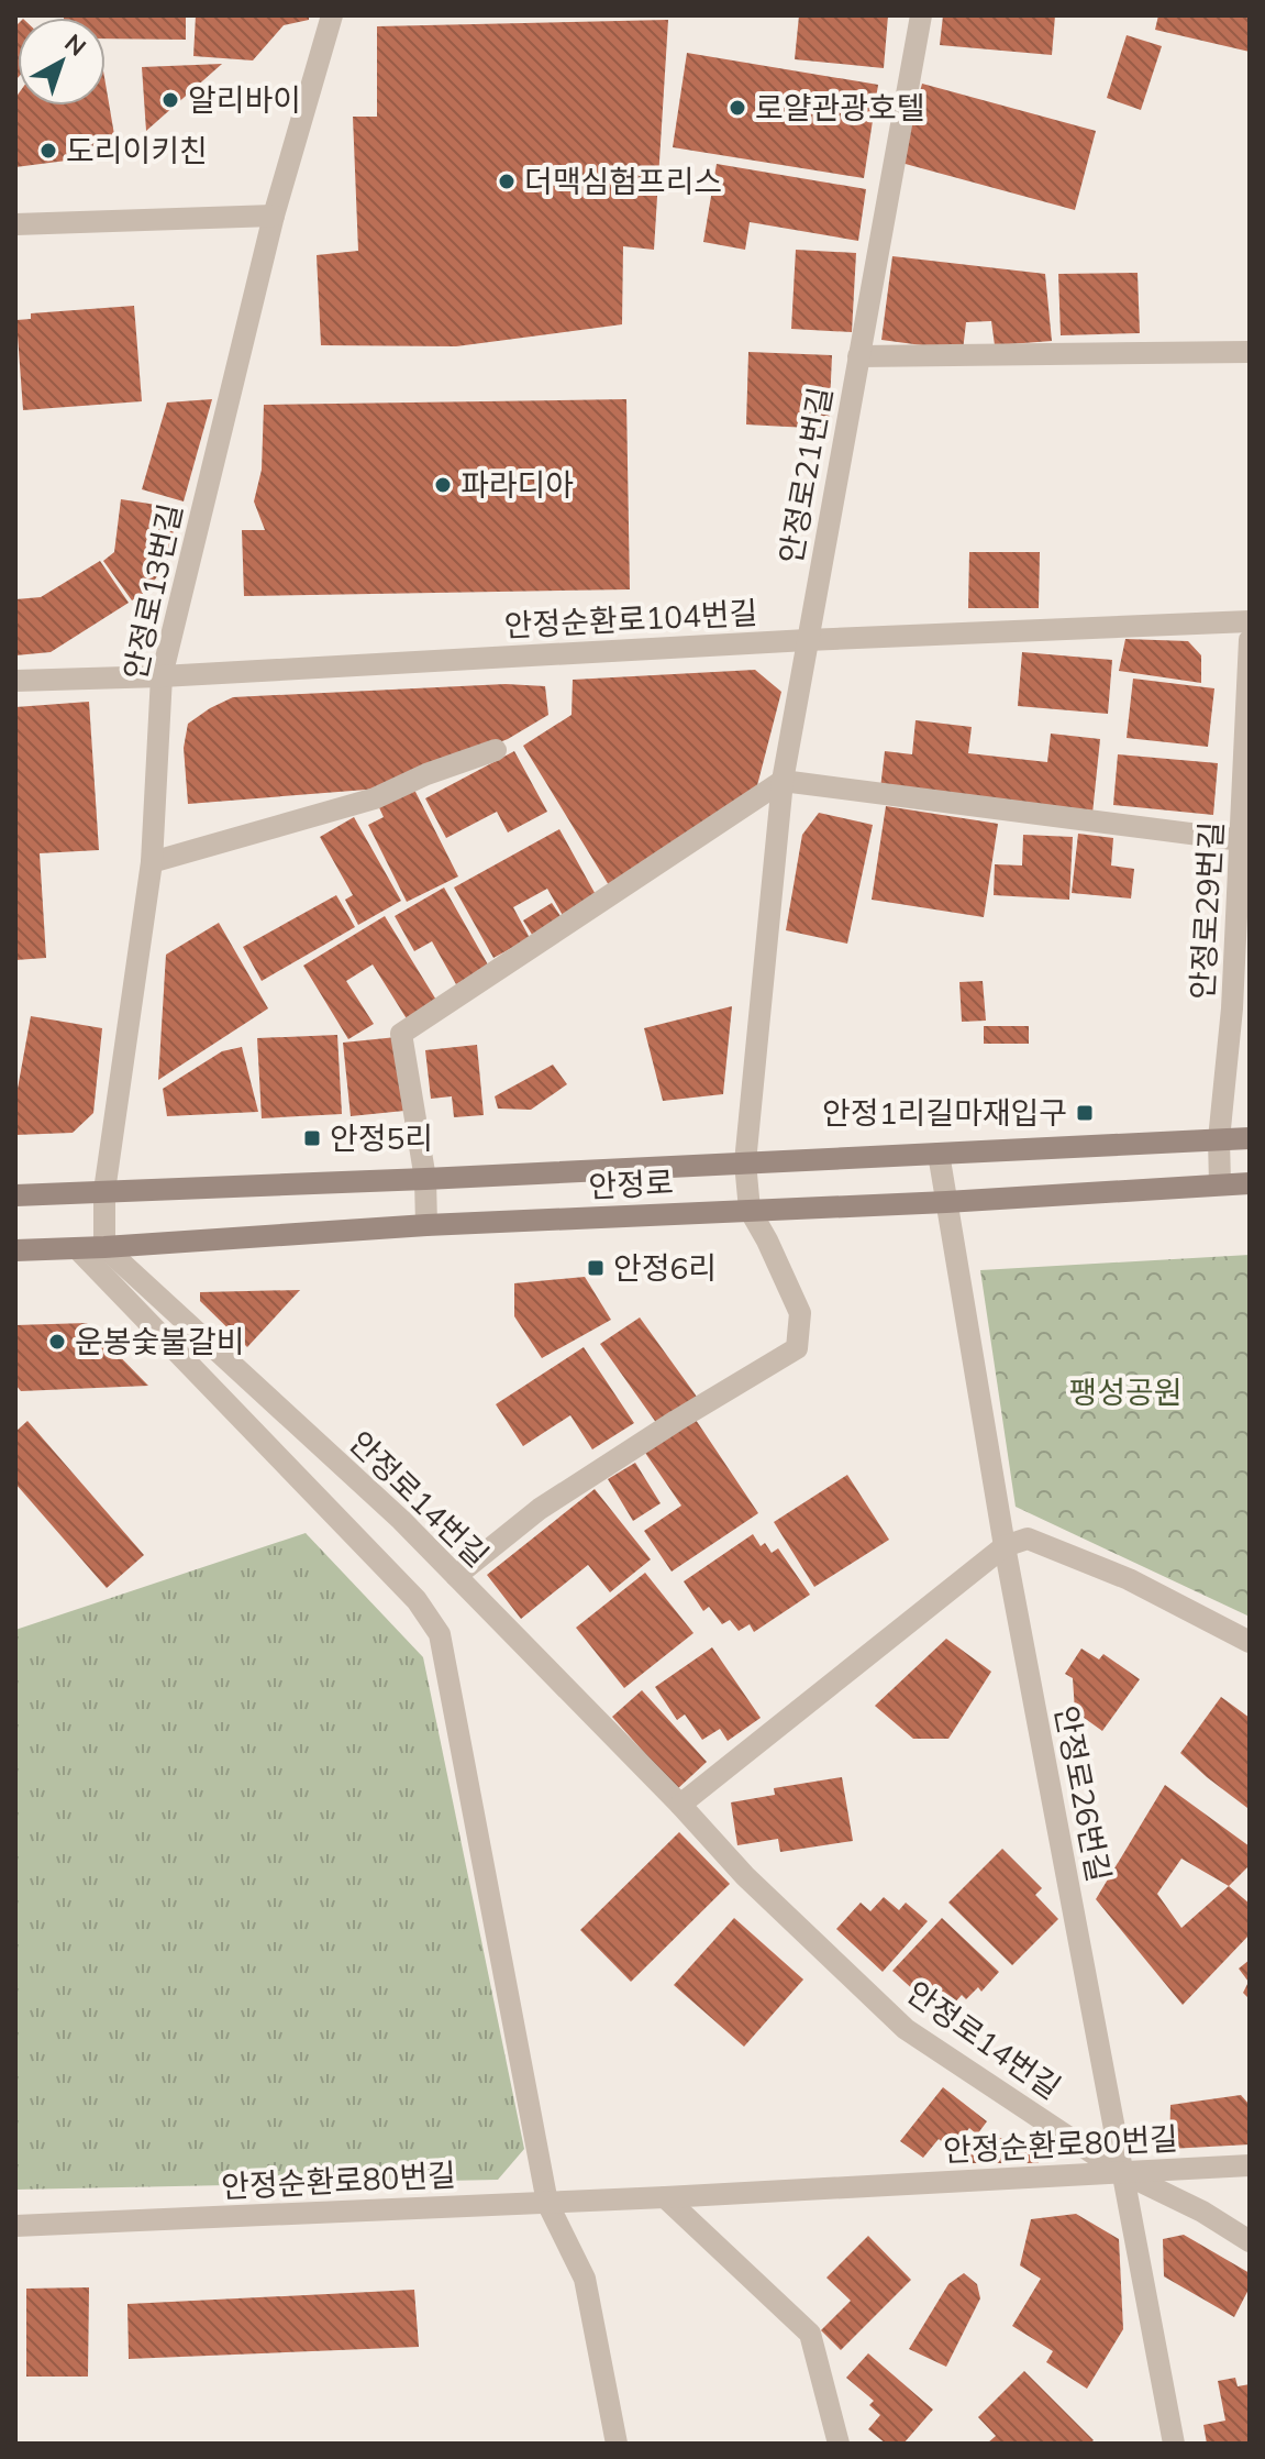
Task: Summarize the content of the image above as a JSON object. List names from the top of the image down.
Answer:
{
  "streets": {
    "main road": ["안정로"],
    "street": [
      "안정로21번길",
      "안정로13번길",
      "안정순환로104번길",
      "안정로29번길",
      "안정로14번길",
      "안정로26번길",
      "안정순환로80번길"
    ]
  },
  "crossings": [
    ["안정로21번길", "안정순환로104번길"],
    ["안정로21번길", "안정로"],
    ["안정로13번길", "안정순환로104번길"],
    ["안정로13번길", "안정로"],
    ["안정로13번길", "안정로14번길"],
    ["안정로29번길", "안정로"],
    ["안정로", "안정로14번길"],
    ["안정로", "안정로26번길"],
    ["안정로14번길", "안정로26번길"],
    ["안정로14번길", "안정순환로80번길"],
    ["안정로26번길", "안정순환로80번길"]
  ],
  "parks": ["팽성공원"],
  "places": {
    "other": [
      "알리바이",
      "로얄관광호텔",
      "도리이키친",
      "더맥심험프리스",
      "파라디아",
      "운봉숯불갈비"
    ],
    "transit": ["안정1리길마재입구", "안정5리", "안정6리"]
  },
  "north": "top right"
}
